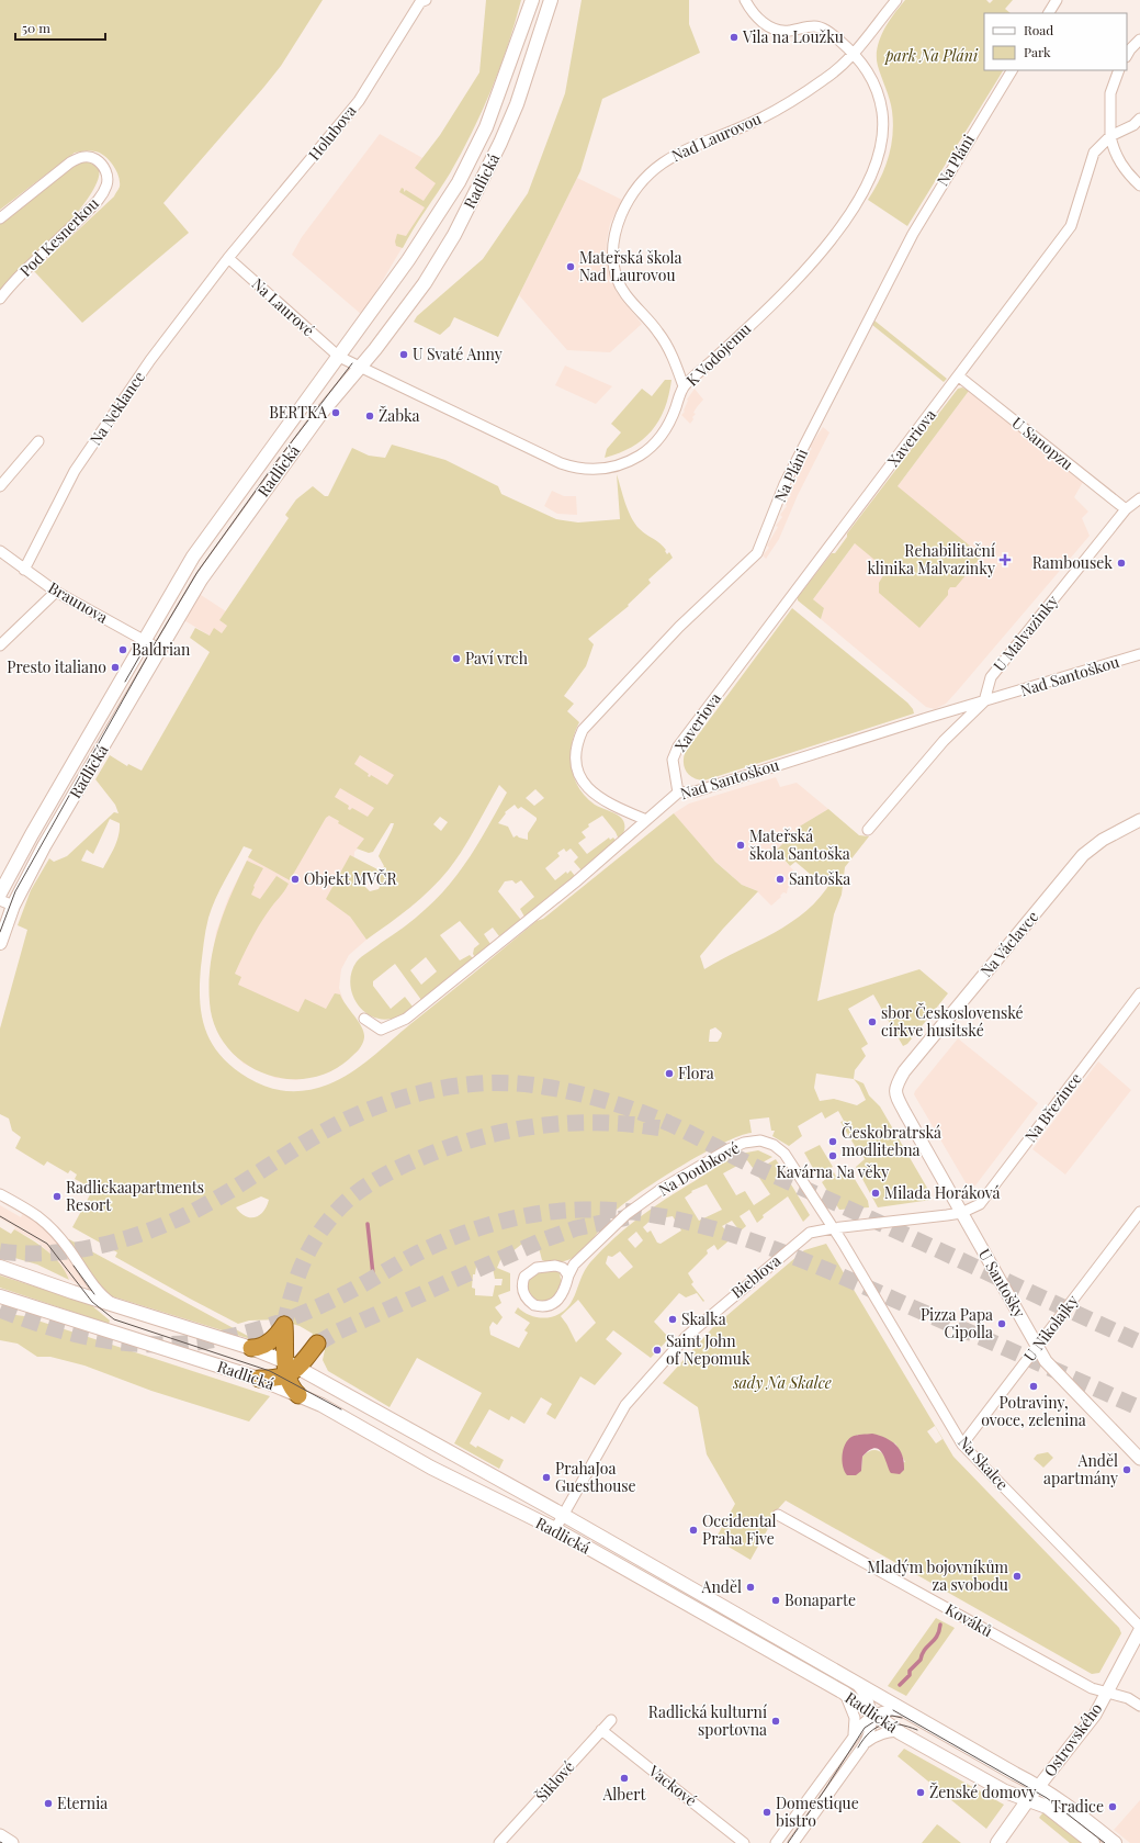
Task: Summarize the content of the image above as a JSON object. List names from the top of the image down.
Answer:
{
  "streets": {
    "main road": ["Radlická", "Ostrovského"],
    "street": [
      "Holubova",
      "Nad Laurovou",
      "Na Pláni",
      "Pod Kesnerkou",
      "Na Laurové",
      "K Vodojemu",
      "Na Neklance",
      "Xaveriova",
      "U Sanopzu",
      "Braunova",
      "U Malvazinky",
      "Nad Santoškou",
      "Na Václavce",
      "Na Březince",
      "Na Doubkové",
      "Bieblova",
      "U Santošky",
      "U Nikolajky",
      "Na Skalce",
      "Kováků",
      "Šiklové",
      "Vackové"
    ]
  },
  "crossings": [
    ["Holubova", "Na Laurové"],
    ["Holubova", "Na Neklance"],
    ["Nad Laurovou", "K Vodojemu"],
    ["Na Pláni", "Nad Santoškou"],
    ["Radlická", "Na Laurové"],
    ["Radlická", "K Vodojemu"],
    ["Radlická", "Braunova"],
    ["Radlická", "Bieblova"],
    ["Radlická", "Ostrovského"],
    ["Na Laurové", "K Vodojemu"],
    ["Na Laurové", "Na Neklance"],
    ["Na Neklance", "Braunova"],
    ["Xaveriova", "U Sanopzu"],
    ["Xaveriova", "Nad Santoškou"],
    ["U Sanopzu", "U Malvazinky"],
    ["U Malvazinky", "Nad Santoškou"],
    ["Na Václavce", "U Santošky"],
    ["Na Březince", "Bieblova"],
    ["Na Březince", "U Santošky"],
    ["Na Doubkové", "Bieblova"],
    ["Na Doubkové", "Na Skalce"],
    ["Bieblova", "U Santošky"],
    ["Bieblova", "Na Skalce"],
    ["U Santošky", "U Nikolajky"],
    ["U Nikolajky", "Na Skalce"],
    ["Kováků", "Ostrovského"],
    ["Šiklové", "Vackové"]
  ],
  "parks": ["park Na Pláni", "sady Na Skalce"],
  "places": {
    "other": [
      "Vila na Loužku",
      "Mateřská škola Nad Laurovou",
      "U Svaté Anny",
      "BERTKA",
      "Žabka",
      "Rambousek",
      "Baldrian",
      "Paví vrch",
      "Presto italiano",
      "Mateřská škola Santoška",
      "Objekt MVČR",
      "Santoška",
      "sbor Československé církve husitské",
      "Flora",
      "Českobratrská modlitebna",
      "Kavárna Na věky",
      "Milada Horáková",
      "Radlickaapartments Resort",
      "Skalka",
      "Pizza Papa Cipolla",
      "Saint John of Nepomuk",
      "Potraviny, ovoce, zelenina",
      "Anděl apartmány",
      "PrahaJoa Guesthouse",
      "Occidental Praha Five",
      "Mladým bojovníkům za svobodu",
      "Anděl",
      "Bonaparte",
      "Radlická kulturní sportovna",
      "Albert",
      "Ženské domovy",
      "Eternia",
      "Tradice",
      "Domestique bistro"
    ],
    "health": ["Rehabilitační klinika Malvazinky"]
  },
  "legend": ["Road", "Park"],
  "scale_bar": "50 m"
}
